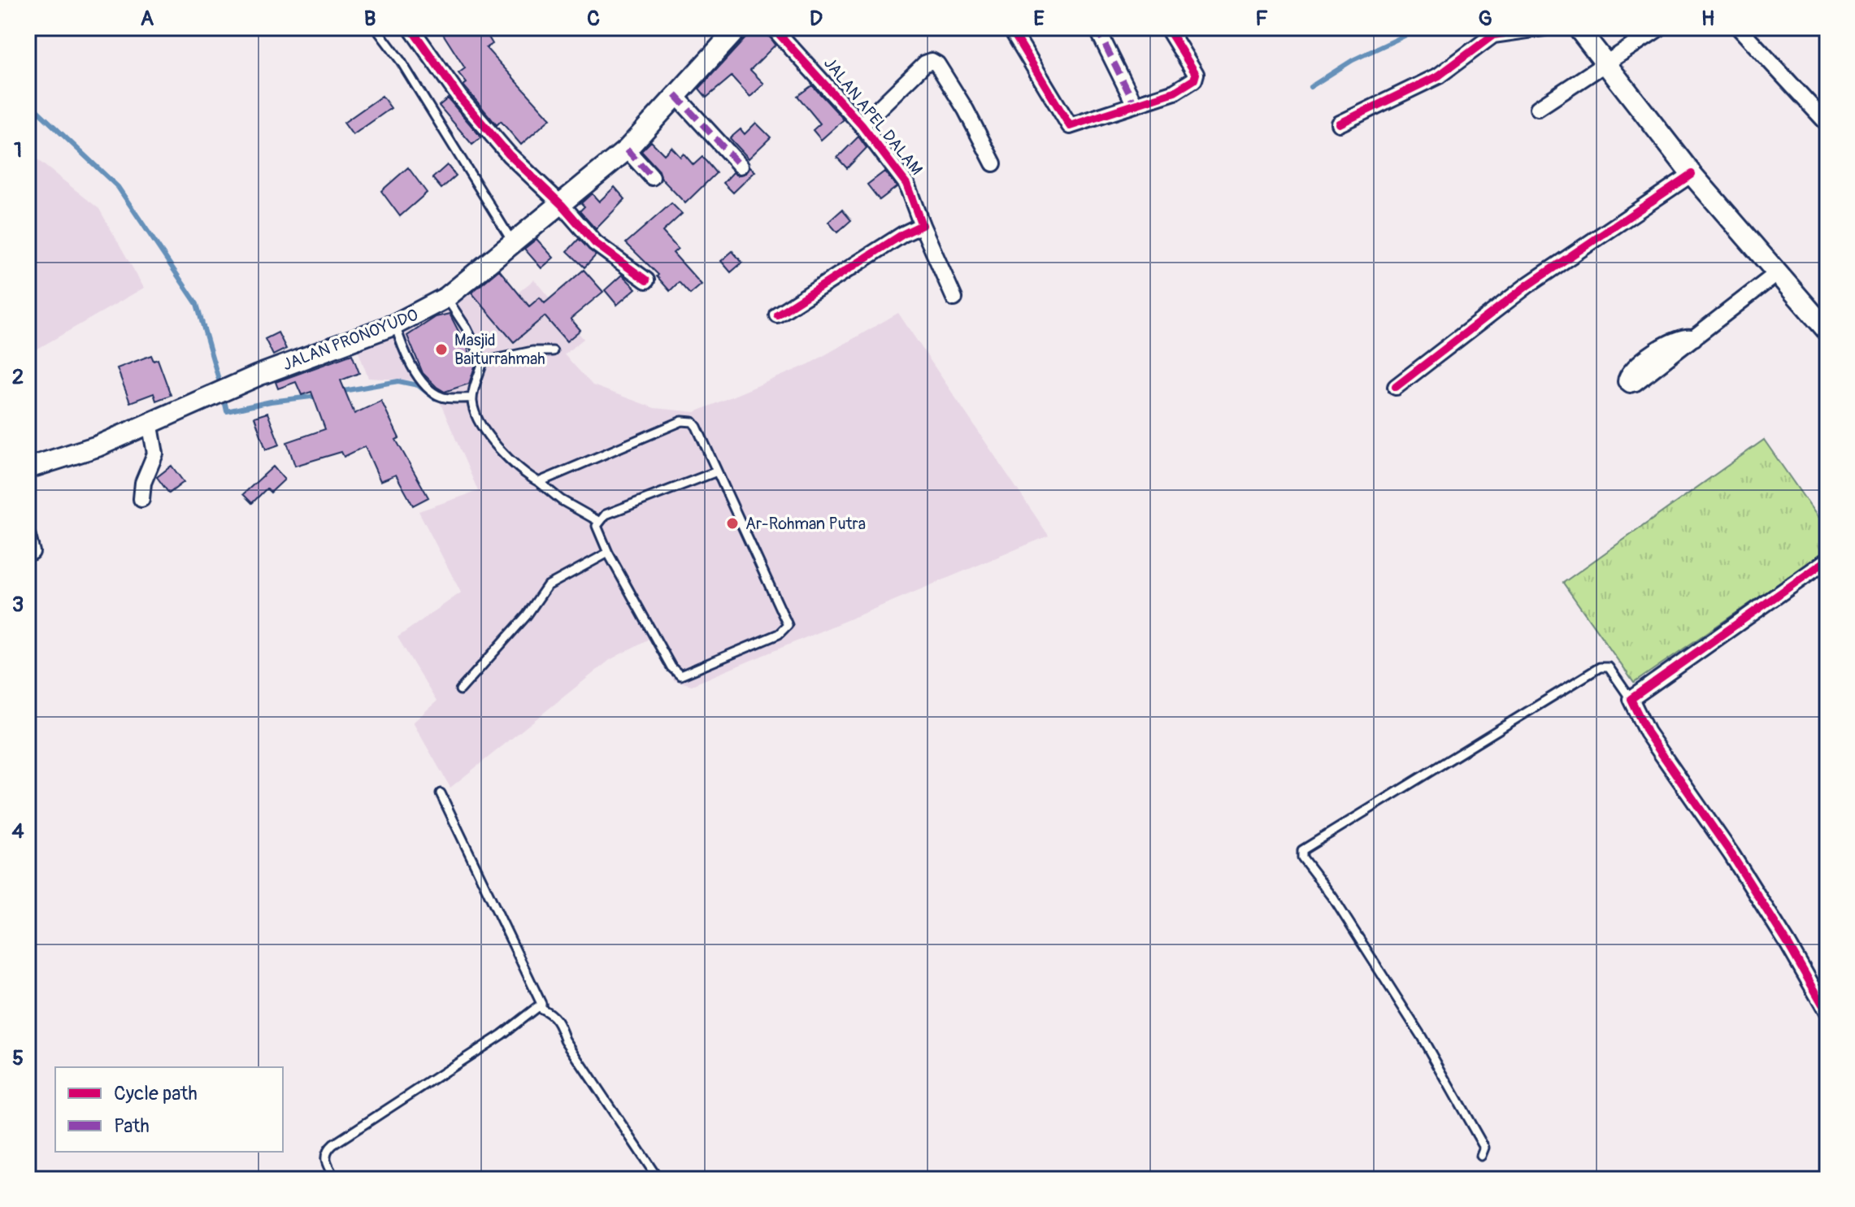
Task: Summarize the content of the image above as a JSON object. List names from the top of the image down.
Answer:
{
  "streets": {
    "main road": ["JALAN PRONOYUDO"],
    "street": ["JALAN APEL DALAM"]
  },
  "places": ["Masjid Baiturrahmah", "Ar-Rohman Putra"],
  "legend": ["Cycle path", "Path"],
  "grid": {
    "columns": [
      "A",
      "B",
      "C",
      "D",
      "E",
      "F",
      "G",
      "H"
    ],
    "rows": [
      "1",
      "2",
      "3",
      "4",
      "5"
    ]
  }
}
